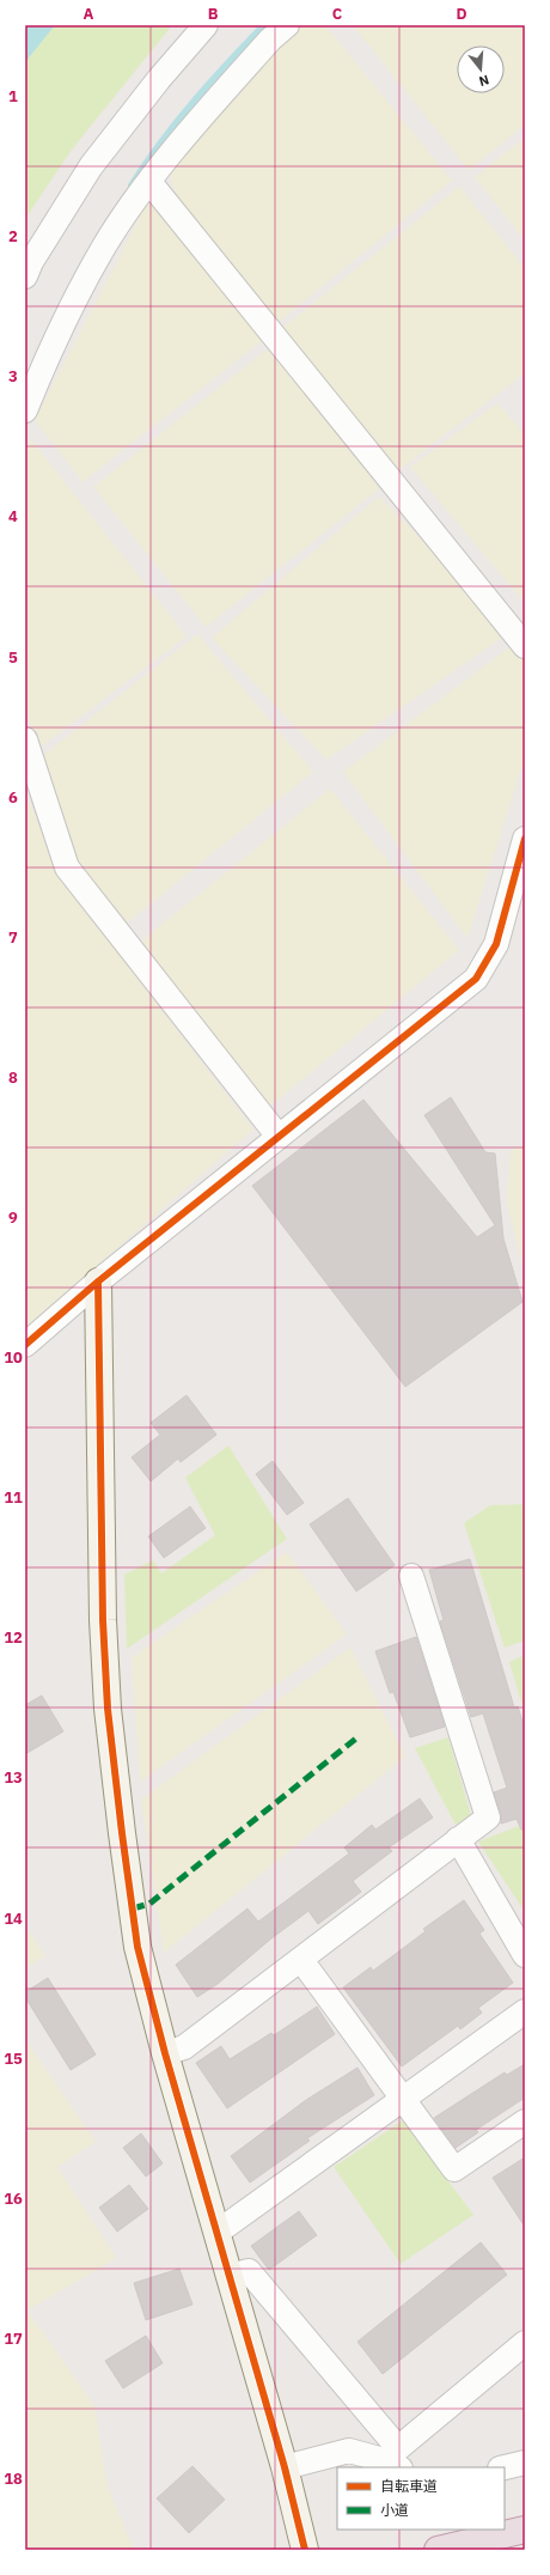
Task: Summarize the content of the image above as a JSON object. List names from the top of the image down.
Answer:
{
  "legend": ["自転車道", "小道"],
  "north": "bottom",
  "grid": {
    "columns": [
      "A",
      "B",
      "C",
      "D"
    ],
    "rows": [
      "1",
      "2",
      "3",
      "4",
      "5",
      "6",
      "7",
      "8",
      "9",
      "10",
      "11",
      "12",
      "13",
      "14",
      "15",
      "16",
      "17",
      "18"
    ]
  }
}
